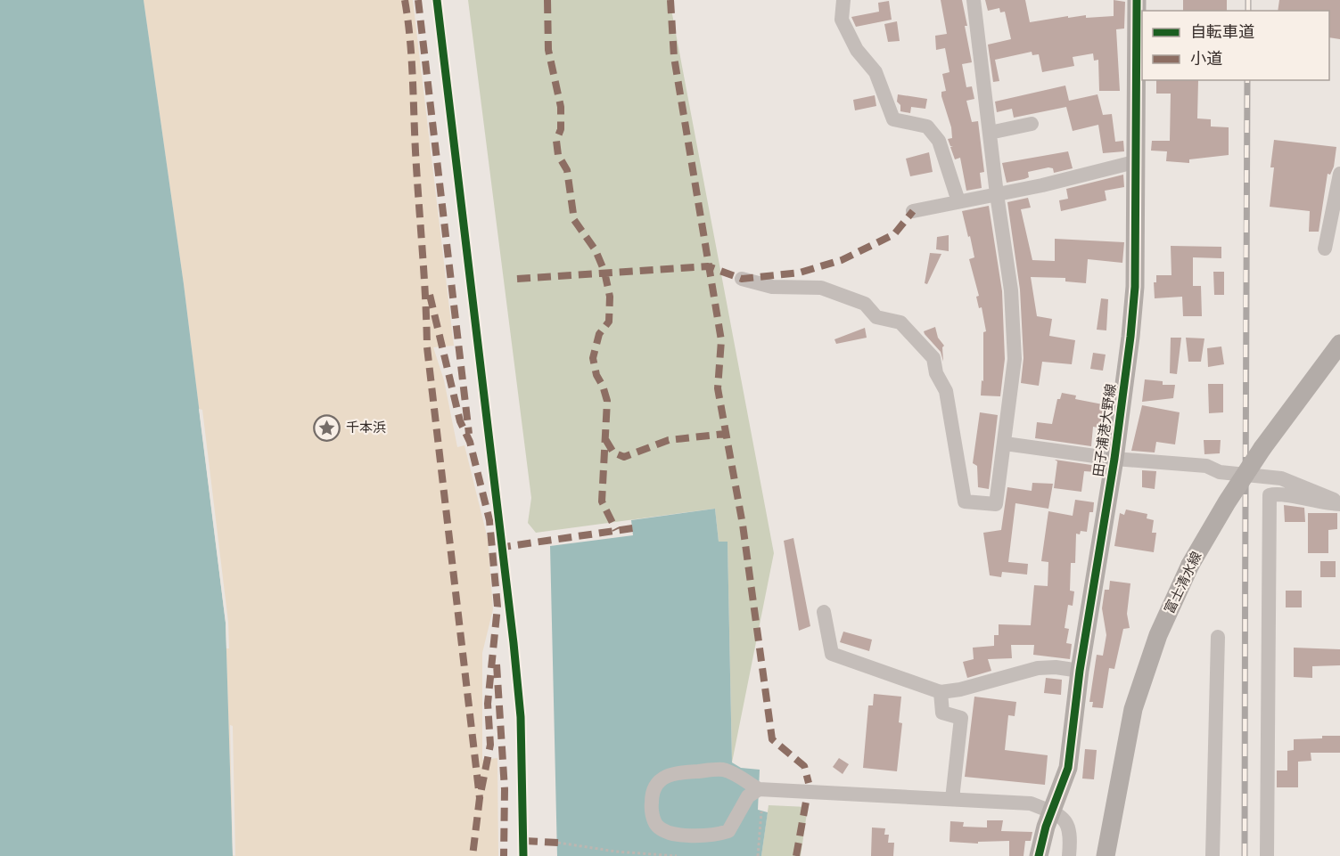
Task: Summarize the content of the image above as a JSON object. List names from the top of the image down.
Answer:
{
  "streets": {
    "main road": ["田子浦港大野線", "富士清水線"]
  },
  "places": {
    "place": ["千本浜"]
  },
  "legend": ["自転車道", "小道"]
}
